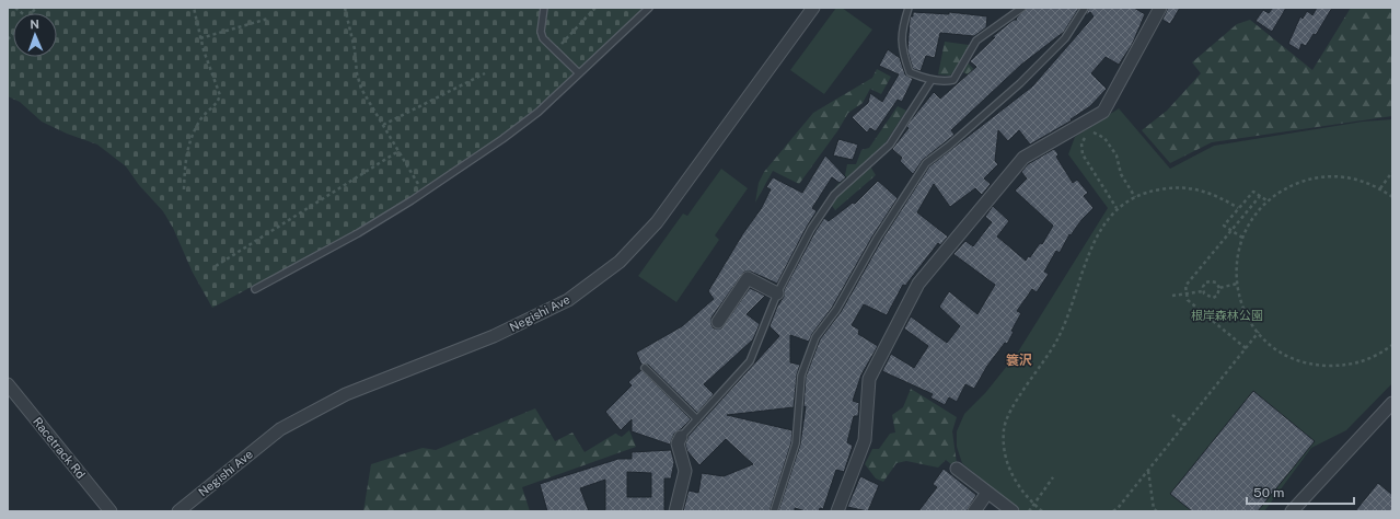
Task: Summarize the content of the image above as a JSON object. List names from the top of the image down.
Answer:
{
  "streets": {
    "street": ["Negishi Ave", "Racetrack Rd"]
  },
  "districts": ["簑沢"],
  "parks": ["根岸森林公園"],
  "scale_bar": "50 m",
  "north": "top"
}
